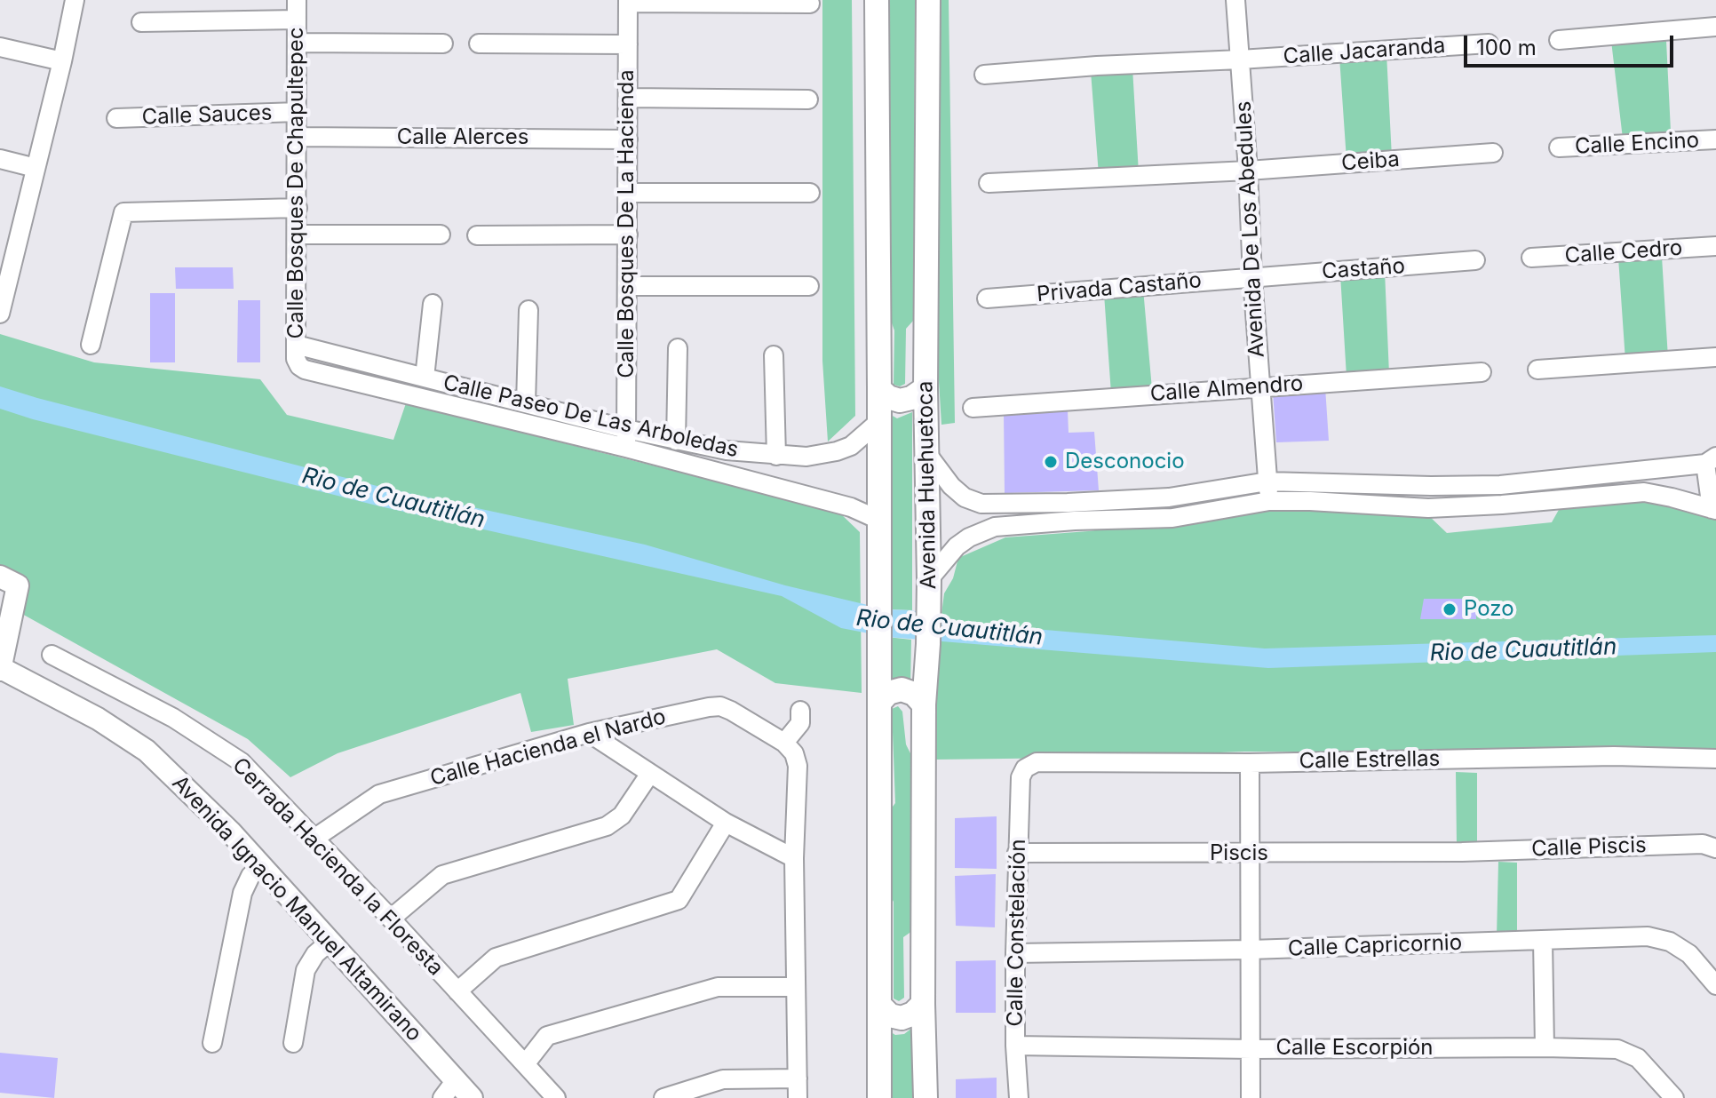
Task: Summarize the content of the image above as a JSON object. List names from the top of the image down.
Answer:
{
  "streets": {
    "main road": ["Avenida Huehuetoca"],
    "street": [
      "Calle Jacaranda",
      "Calle Sauces",
      "Calle Alerces",
      "Calle Encino",
      "Ceiba",
      "Calle Bosques De Chapultepec",
      "Calle Bosques De La Hacienda",
      "Avenida De Los Abedules",
      "Calle Cedro",
      "Castaño",
      "Privada Castaño",
      "Calle Almendro",
      "Calle Paseo De Las Arboledas",
      "Calle Hacienda el Nardo",
      "Calle Estrellas",
      "Calle Piscis",
      "Piscis",
      "Cerrada Hacienda la Floresta",
      "Avenida Ignacio Manuel Altamirano",
      "Calle Constelación",
      "Calle Capricornio",
      "Calle Escorpión"
    ]
  },
  "crossings": [
    ["Calle Jacaranda", "Avenida De Los Abedules"],
    ["Calle Sauces", "Calle Bosques De Chapultepec"],
    ["Calle Alerces", "Calle Bosques De Chapultepec"],
    ["Calle Alerces", "Calle Bosques De La Hacienda"],
    ["Ceiba", "Avenida De Los Abedules"],
    ["Calle Bosques De Chapultepec", "Calle Paseo De Las Arboledas"],
    ["Calle Bosques De La Hacienda", "Calle Paseo De Las Arboledas"],
    ["Avenida De Los Abedules", "Castaño"],
    ["Avenida De Los Abedules", "Privada Castaño"],
    ["Avenida De Los Abedules", "Calle Almendro"],
    ["Castaño", "Privada Castaño"],
    ["Calle Hacienda el Nardo", "Cerrada Hacienda la Floresta"],
    ["Calle Estrellas", "Calle Constelación"],
    ["Calle Piscis", "Piscis"],
    ["Piscis", "Calle Constelación"],
    ["Calle Constelación", "Calle Capricornio"],
    ["Calle Constelación", "Calle Escorpión"]
  ],
  "water": ["Rio de Cuautitlán"],
  "places": ["Desconocio", "Pozo"],
  "scale_bar": "100 m"
}
